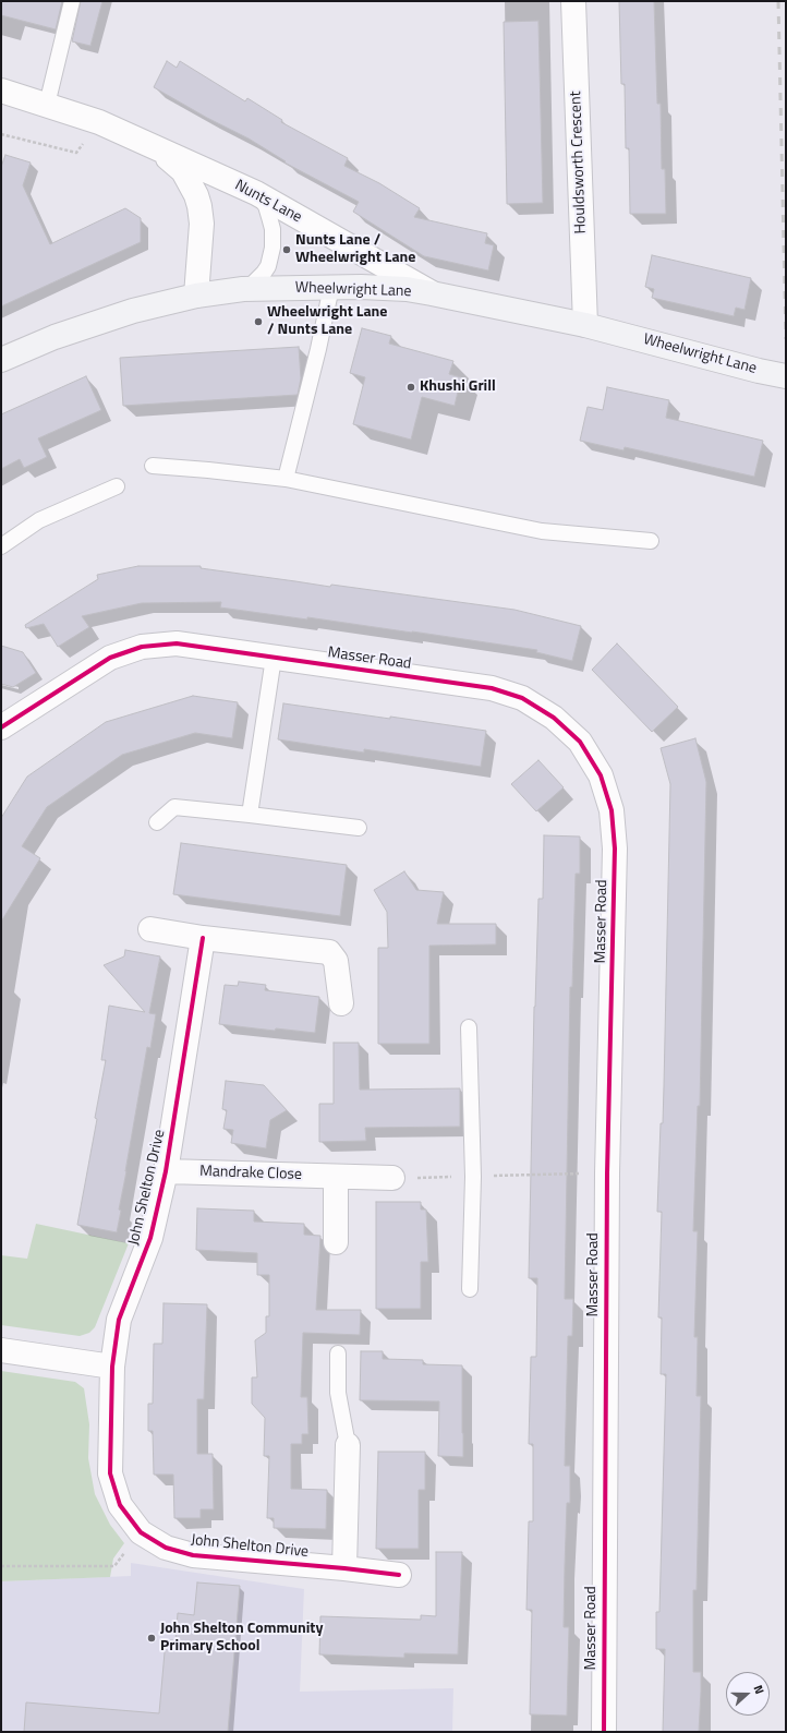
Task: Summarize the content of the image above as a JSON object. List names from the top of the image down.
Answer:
{
  "streets": {
    "street": [
      "Houldsworth Crescent",
      "Nunts Lane",
      "Wheelwright Lane",
      "Masser Road",
      "Mandrake Close",
      "John Shelton Drive"
    ]
  },
  "crossings": [
    ["Houldsworth Crescent", "Wheelwright Lane"],
    ["Nunts Lane", "Wheelwright Lane"],
    ["Mandrake Close", "John Shelton Drive"]
  ],
  "places": [
    "Nunts Lane / Wheelwright Lane",
    "Wheelwright Lane / Nunts Lane",
    "Khushi Grill",
    "John Shelton Community Primary School"
  ],
  "north": "right"
}
